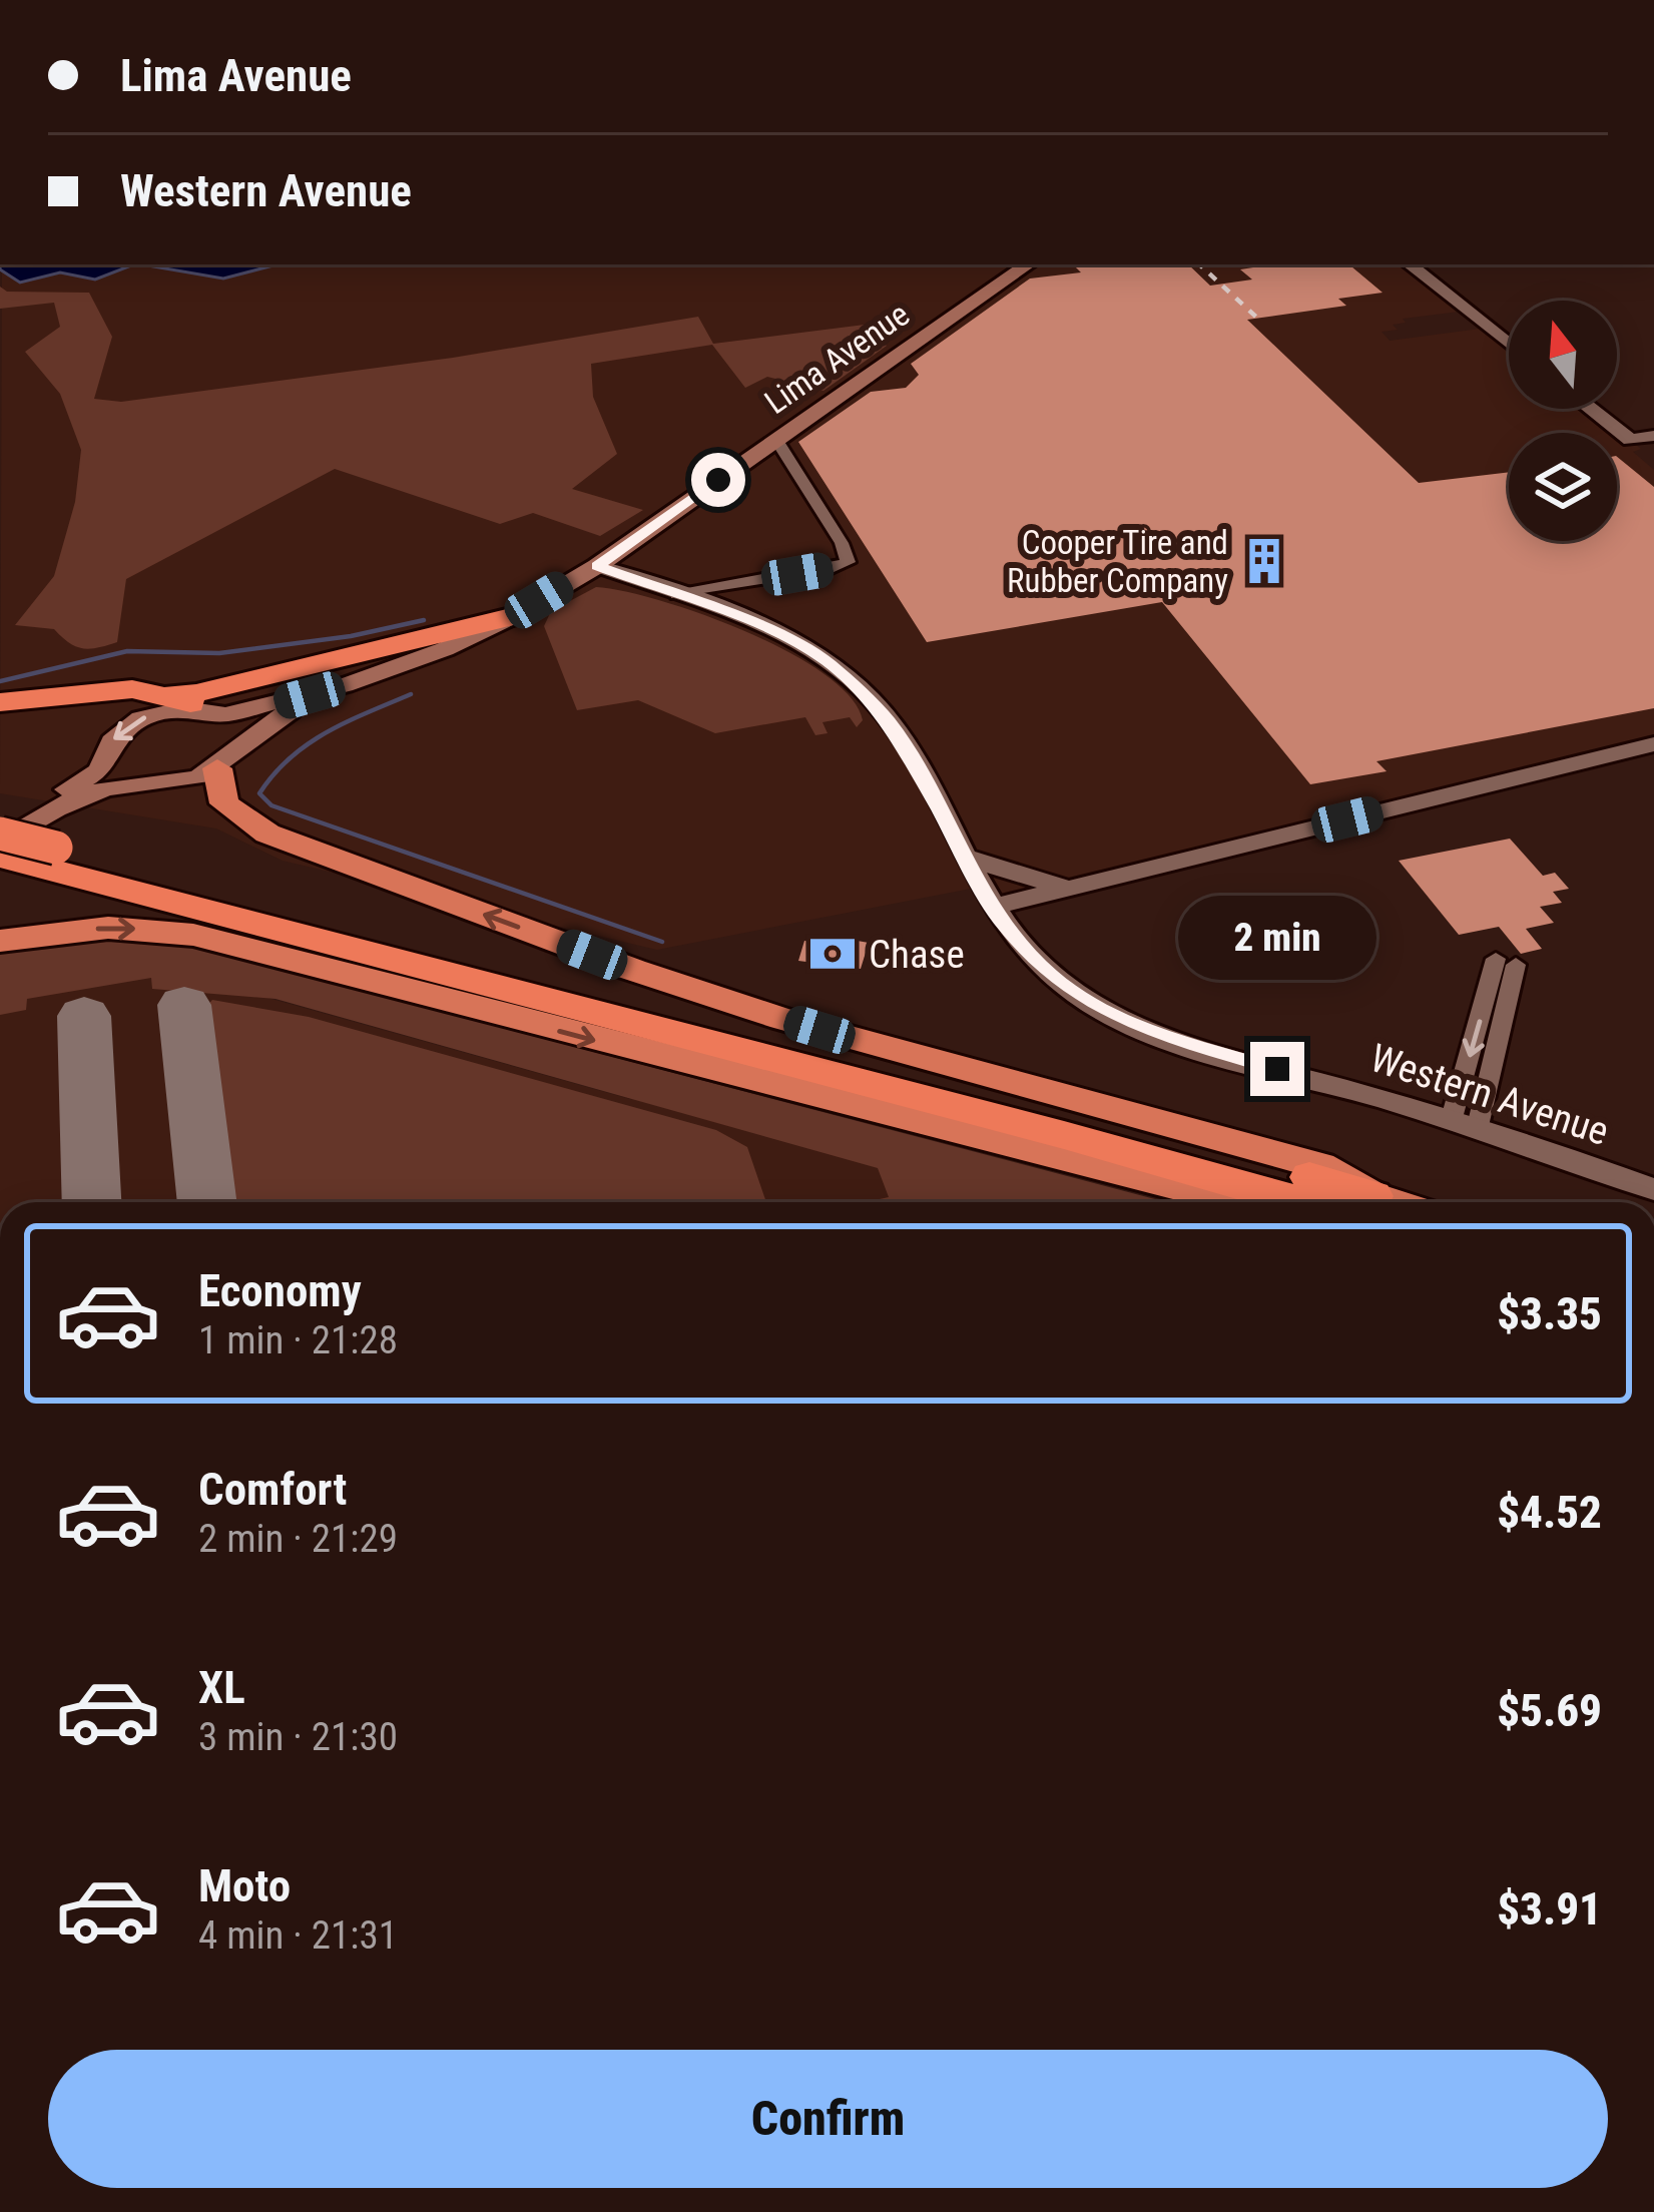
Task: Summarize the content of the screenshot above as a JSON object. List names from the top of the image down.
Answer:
{
  "streets": {
    "main road": ["Lima Avenue"],
    "street": ["Western Avenue"]
  },
  "crossings": [
    ["Lima Avenue", "Western Avenue"]
  ],
  "places": {
    "building": ["Cooper Tire and Rubber Company"],
    "bank": ["Chase"]
  },
  "north": "top",
  "page": {
    "banner": ["Lima Avenue", "Western Avenue"],
    "bubble": "2 min",
    "list": [
      {
        "name": "Economy",
        "note": "1 min · 21:28",
        "value": "$3.35"
      },
      {
        "name": "Comfort",
        "note": "2 min · 21:29",
        "value": "$4.52"
      },
      {
        "name": "XL",
        "note": "3 min · 21:30",
        "value": "$5.69"
      },
      {
        "name": "Moto",
        "note": "4 min · 21:31",
        "value": "$3.91"
      }
    ],
    "buttons": "Confirm"
  }
}
